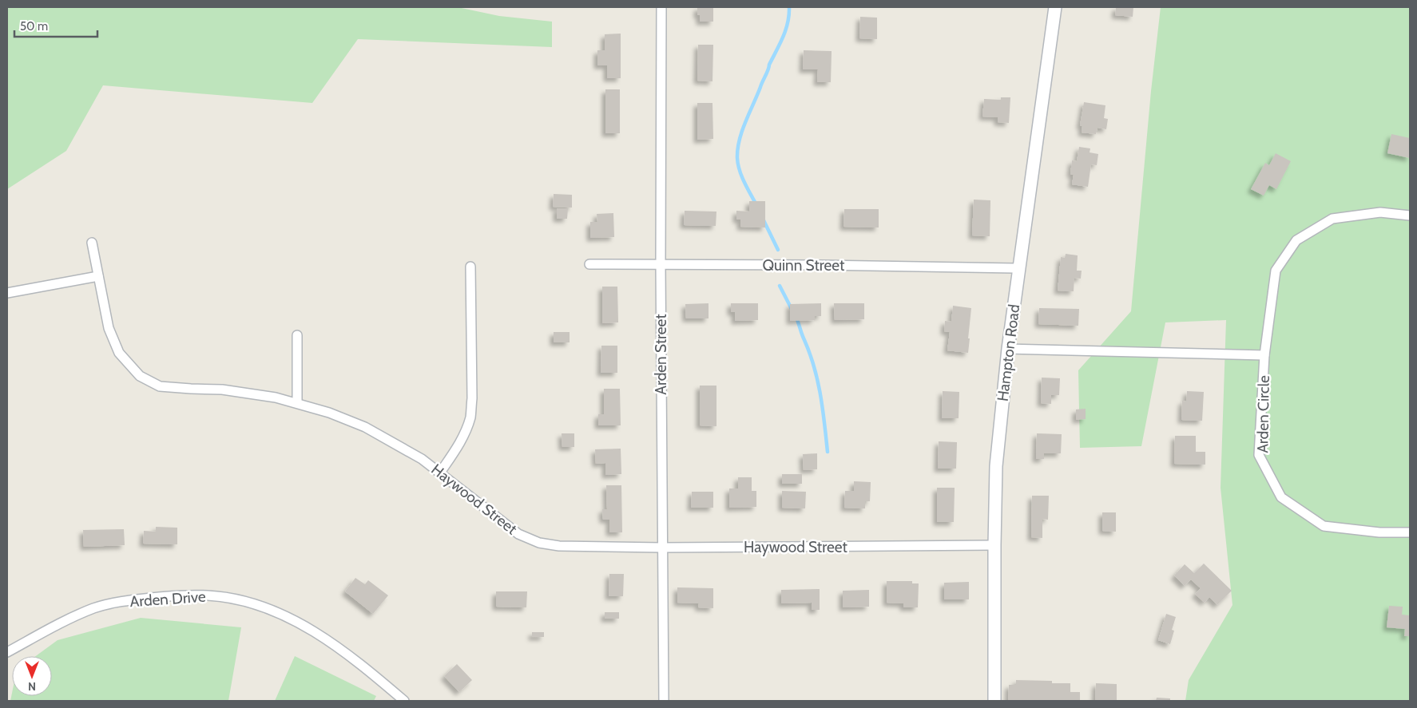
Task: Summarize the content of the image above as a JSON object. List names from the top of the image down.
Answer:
{
  "streets": {
    "main road": ["Hampton Road"],
    "street": [
      "Quinn Street",
      "Arden Street",
      "Arden Circle",
      "Haywood Street",
      "Arden Drive"
    ]
  },
  "crossings": [
    ["Quinn Street", "Hampton Road"],
    ["Quinn Street", "Arden Street"],
    ["Hampton Road", "Arden Circle"],
    ["Hampton Road", "Haywood Street"],
    ["Arden Street", "Haywood Street"]
  ],
  "scale_bar": "50 m",
  "north": "bottom"
}
